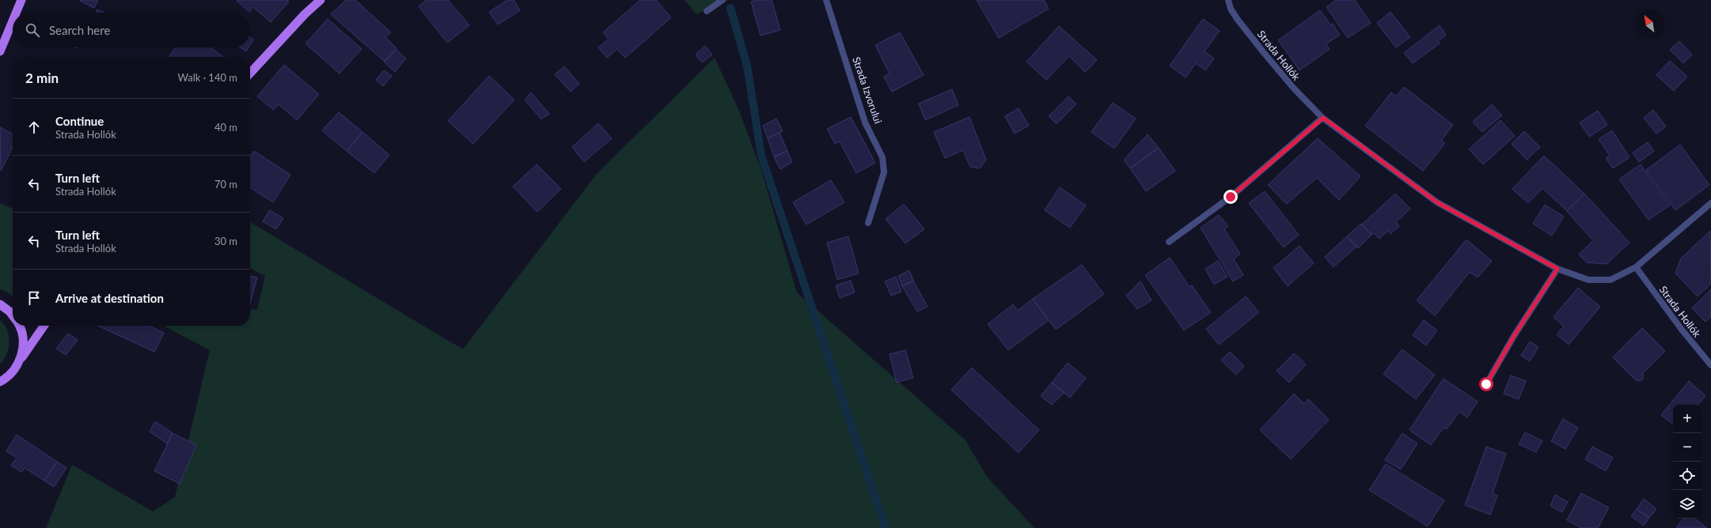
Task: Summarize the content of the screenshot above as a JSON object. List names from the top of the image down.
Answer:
{
  "streets": {
    "street": ["Strada Hollók", "Strada Izvorului"]
  },
  "north": "top left",
  "page": {
    "search": "Search here",
    "heading": ["2 min", "Walk · 140 m"],
    "list": [
      ["Continue", "Strada Hollók", "40 m"],
      ["Turn left", "Strada Hollók", "70 m"],
      ["Turn left", "Strada Hollók", "30 m"],
      "Arrive at destination"
    ],
    "map_buttons": ["+", "−"]
  }
}
